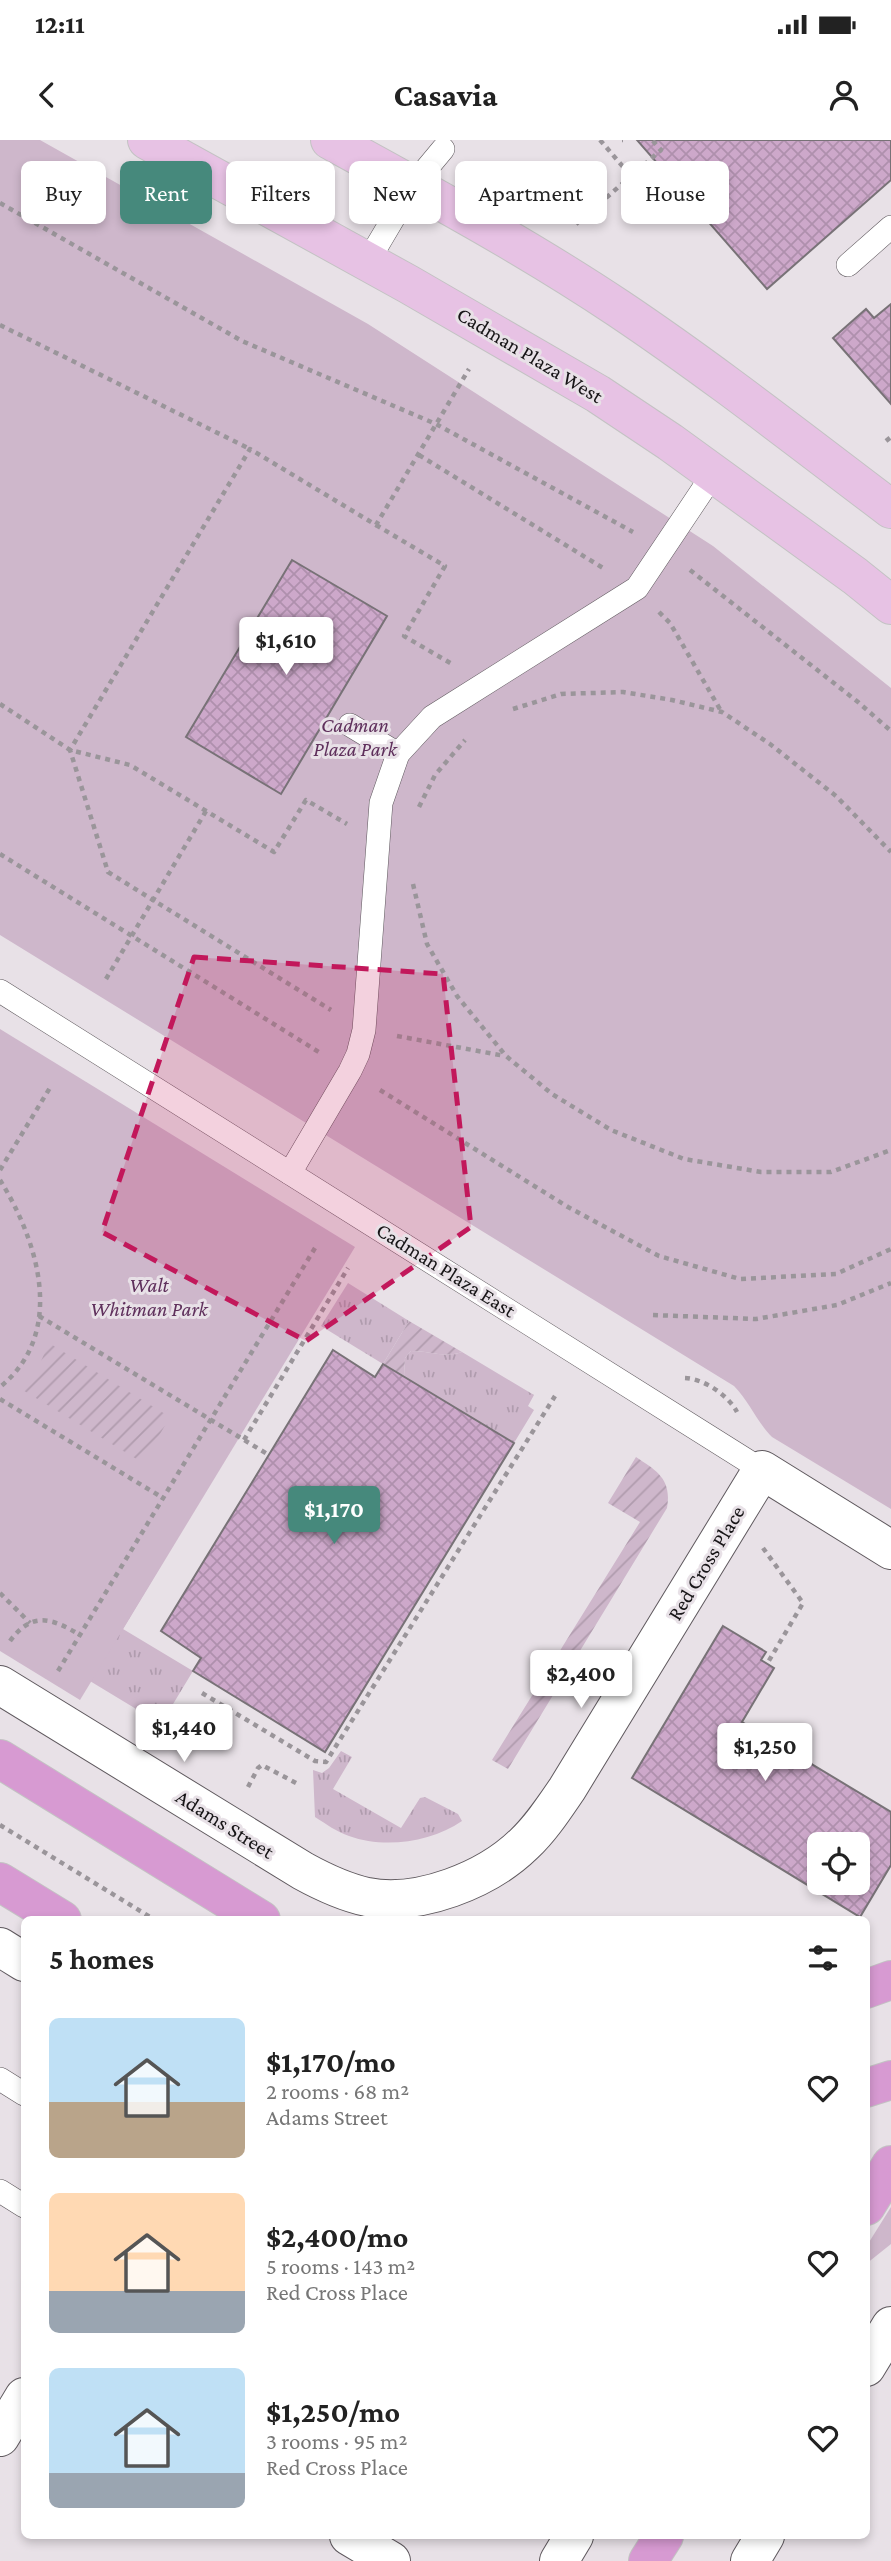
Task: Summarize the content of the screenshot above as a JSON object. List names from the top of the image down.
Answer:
{
  "streets": {
    "main road": ["Cadman Plaza West"],
    "street": ["Cadman Plaza East", "Red Cross Place", "Adams Street"]
  },
  "crossings": [
    ["Cadman Plaza East", "Red Cross Place"],
    ["Red Cross Place", "Adams Street"]
  ],
  "parks": ["Cadman Plaza Park", "Walt Whitman Park"],
  "page": {
    "status": "12:11",
    "header": "Casavia",
    "chip": [
      "Buy",
      "Rent",
      "Filters",
      "New",
      "Apartment",
      "House"
    ],
    "price": [
      "$1,610",
      "$1,170",
      "$2,400",
      "$1,440",
      "$1,250"
    ],
    "heading": "5 homes",
    "list": [
      {
        "name": "$1,170/mo",
        "note": "2 rooms · 68 m² · Adams Street"
      },
      {
        "name": "$2,400/mo",
        "note": "5 rooms · 143 m² · Red Cross Place"
      },
      {
        "name": "$1,250/mo",
        "note": "3 rooms · 95 m² · Red Cross Place"
      }
    ]
  }
}
